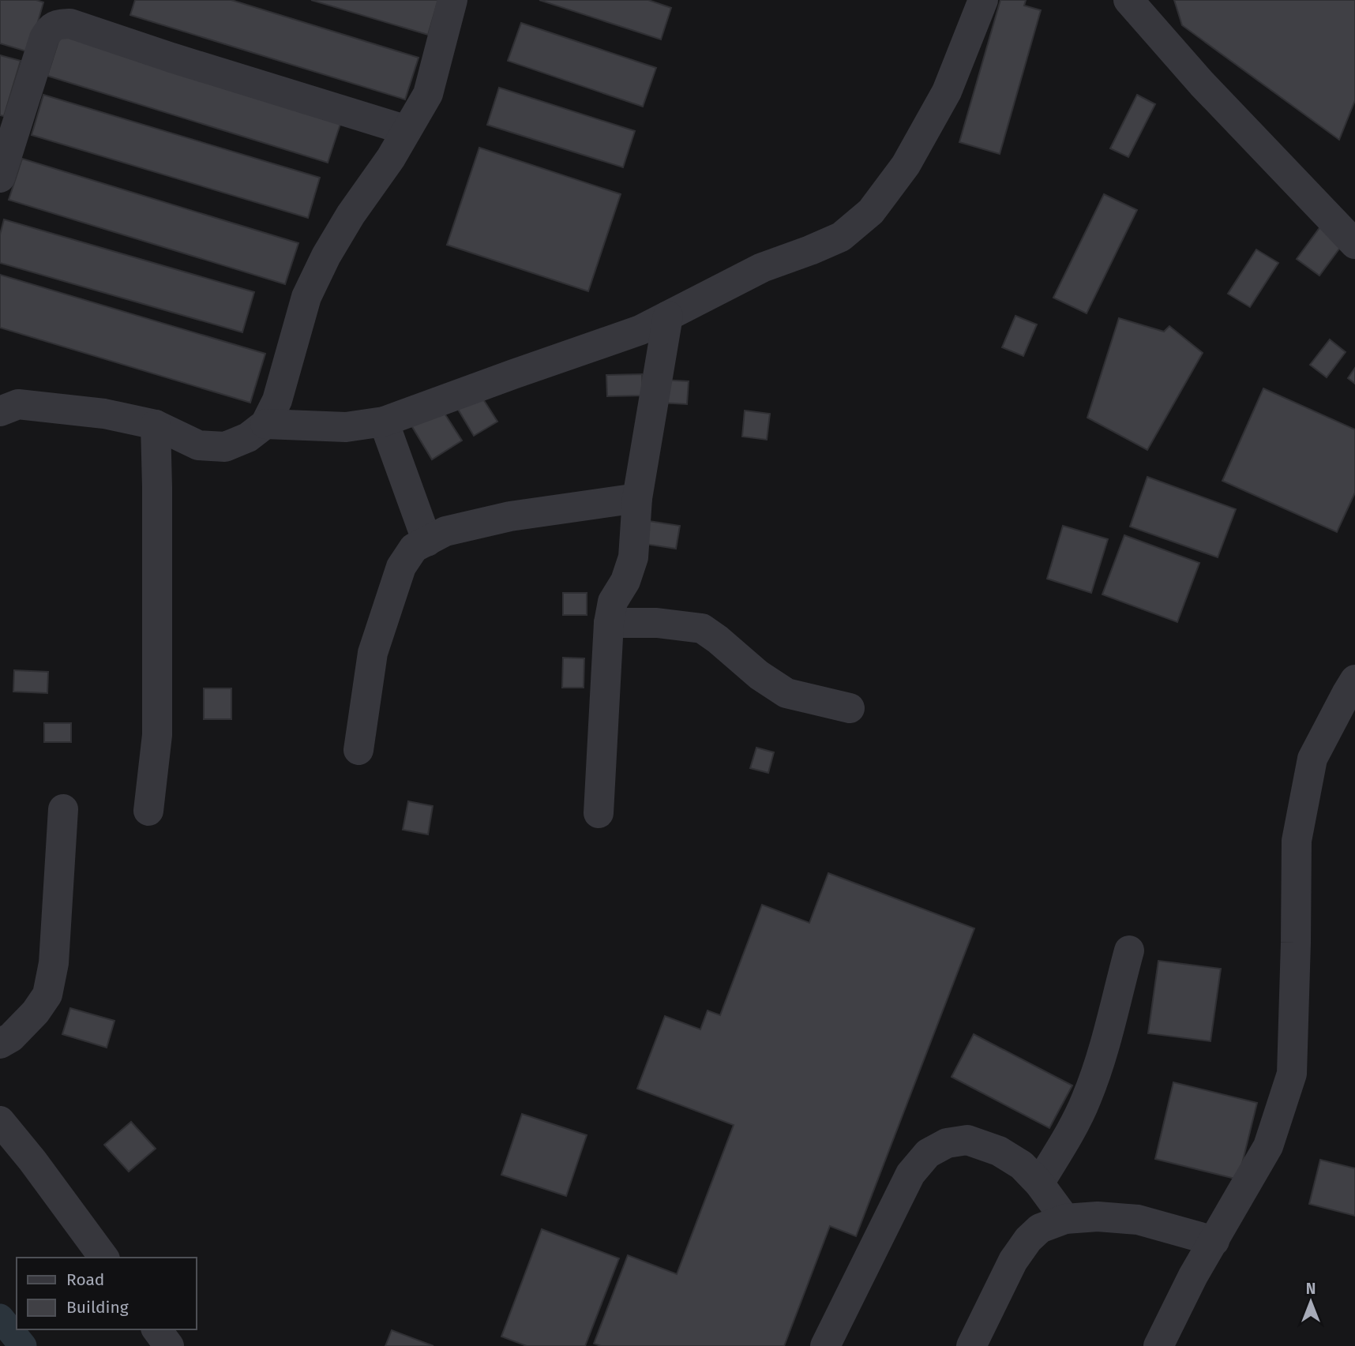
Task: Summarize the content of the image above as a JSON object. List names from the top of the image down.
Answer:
{
  "legend": ["Road", "Building"],
  "north": "top"
}
